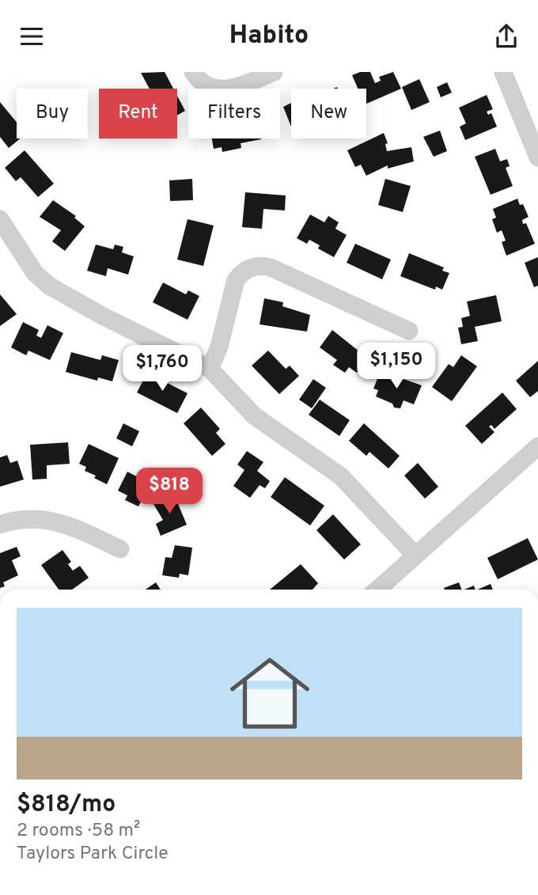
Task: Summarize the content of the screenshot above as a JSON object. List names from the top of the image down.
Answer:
{
  "page": {
    "header": "Habito",
    "chip": [
      "Buy",
      "Rent",
      "Filters",
      "New"
    ],
    "price": ["$1,150", "$1,760", "$818"],
    "list": [
      {
        "name": "$818/mo",
        "note": "2 rooms · 58 m² · Taylors Park Circle"
      }
    ]
  }
}
